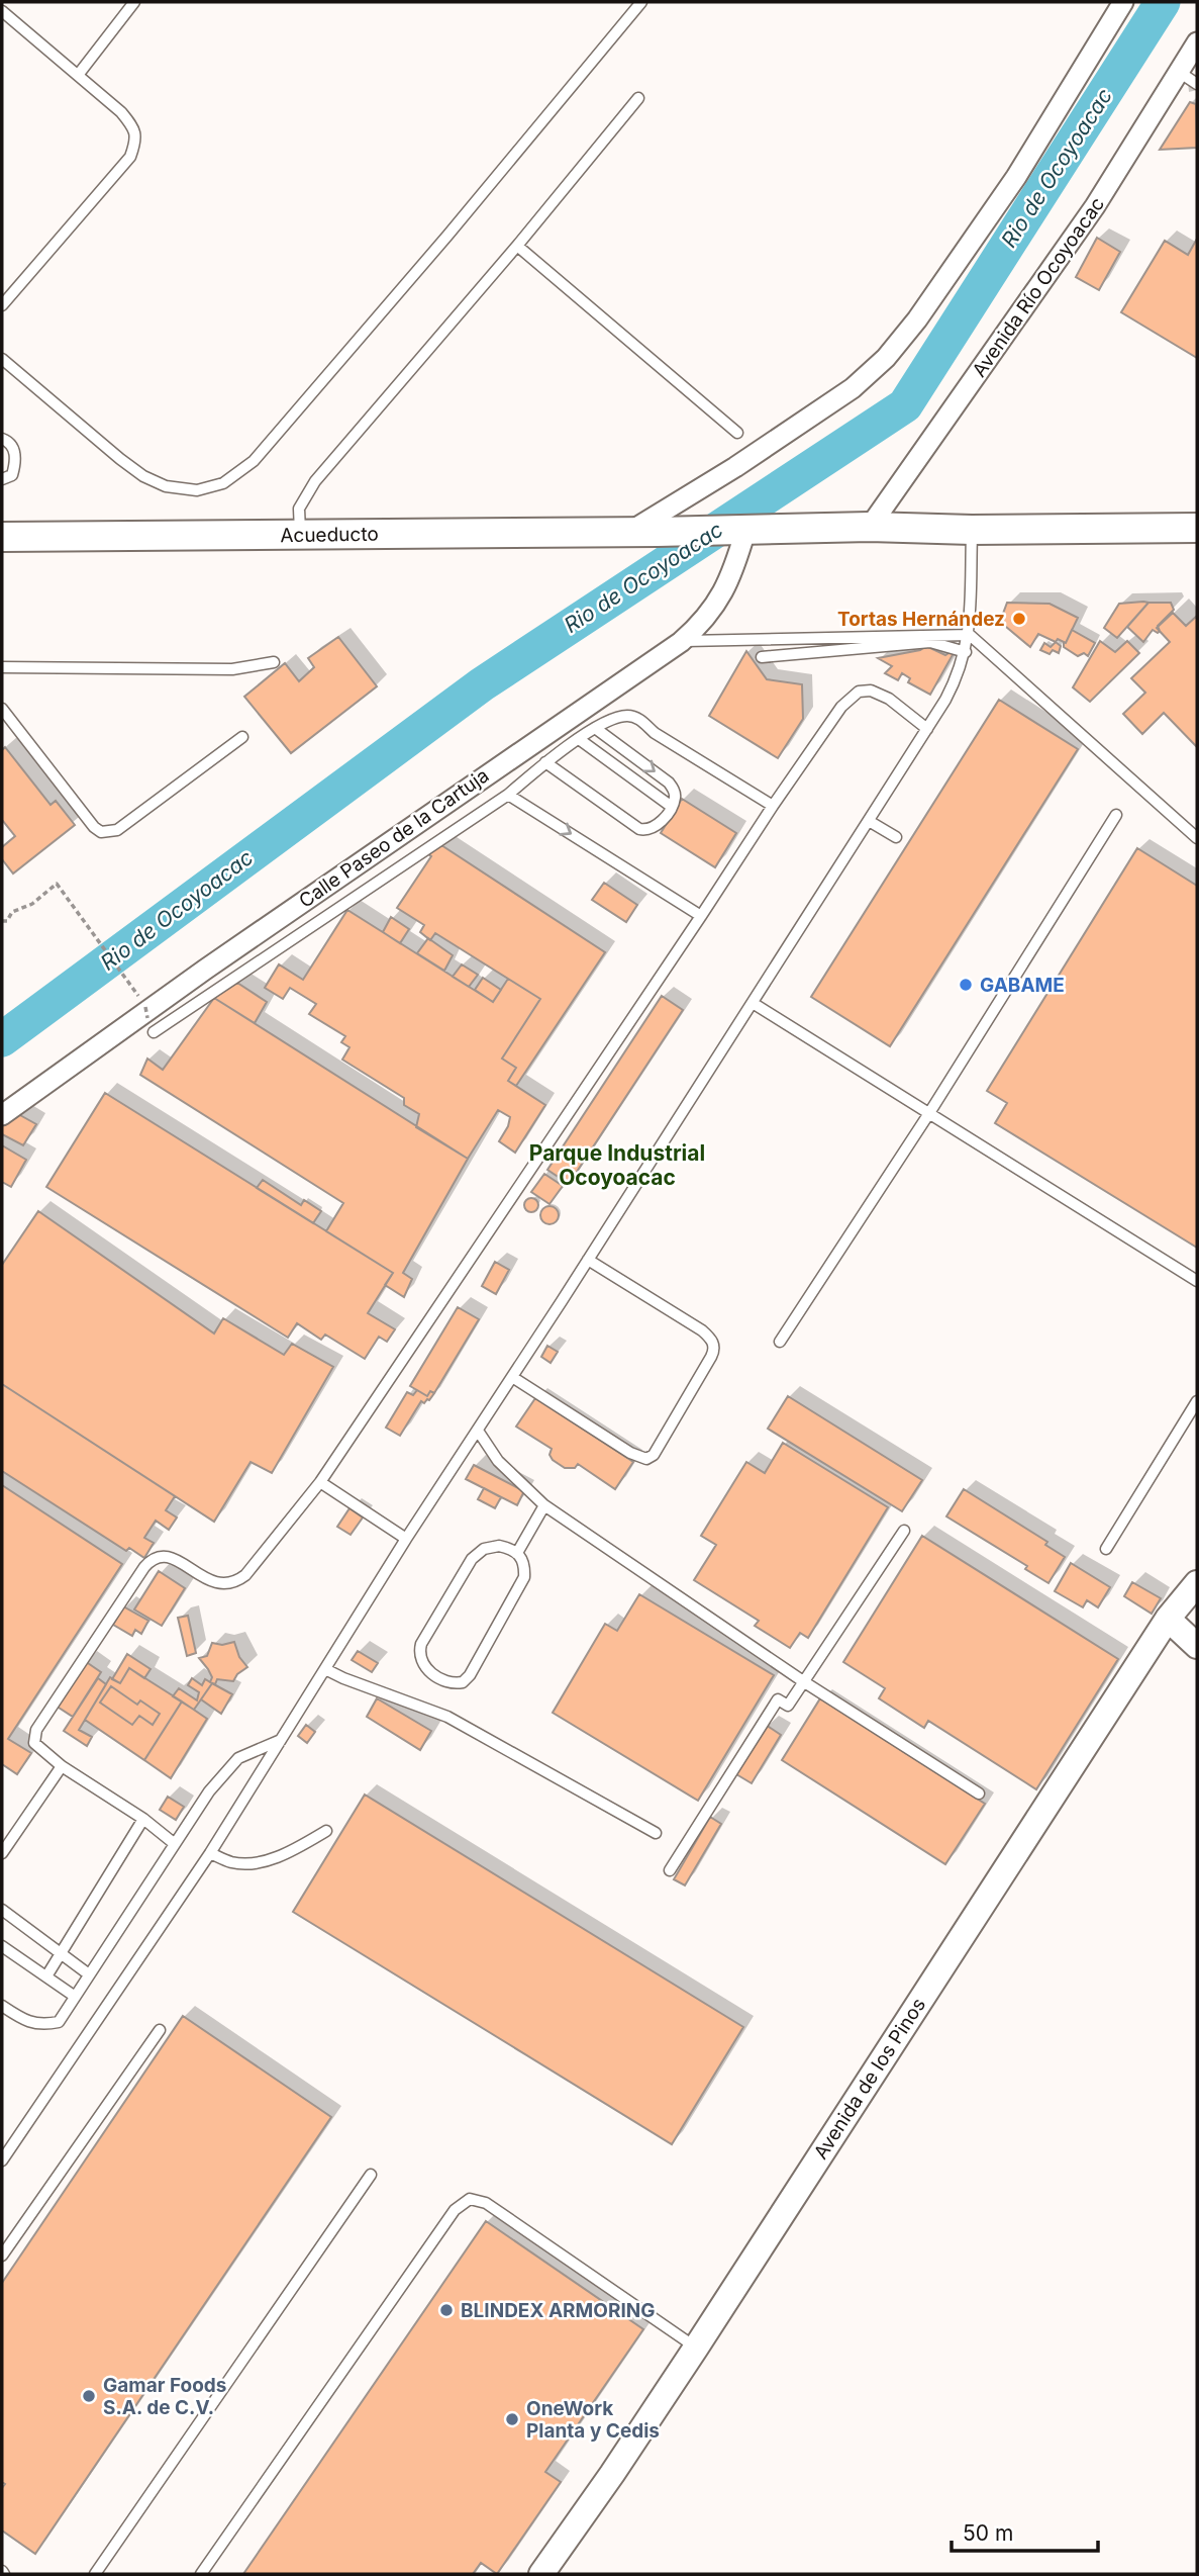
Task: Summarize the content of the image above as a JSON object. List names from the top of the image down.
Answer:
{
  "streets": {
    "main road": ["Acueducto"],
    "street": ["Avenida Río Ocoyoacac", "Calle Paseo de la Cartuja", "Avenida de los Pinos"]
  },
  "crossings": [
    ["Avenida Río Ocoyoacac", "Acueducto"],
    ["Acueducto", "Calle Paseo de la Cartuja"]
  ],
  "districts": ["Parque Industrial Ocoyoacac"],
  "water": ["Rio de Ocoyoacac"],
  "places": [
    "Tortas Hernández",
    "GABAME",
    "BLINDEX ARMORING",
    "Gamar Foods S.A. de C.V.",
    "OneWork Planta y Cedis"
  ],
  "scale_bar": "50 m"
}
